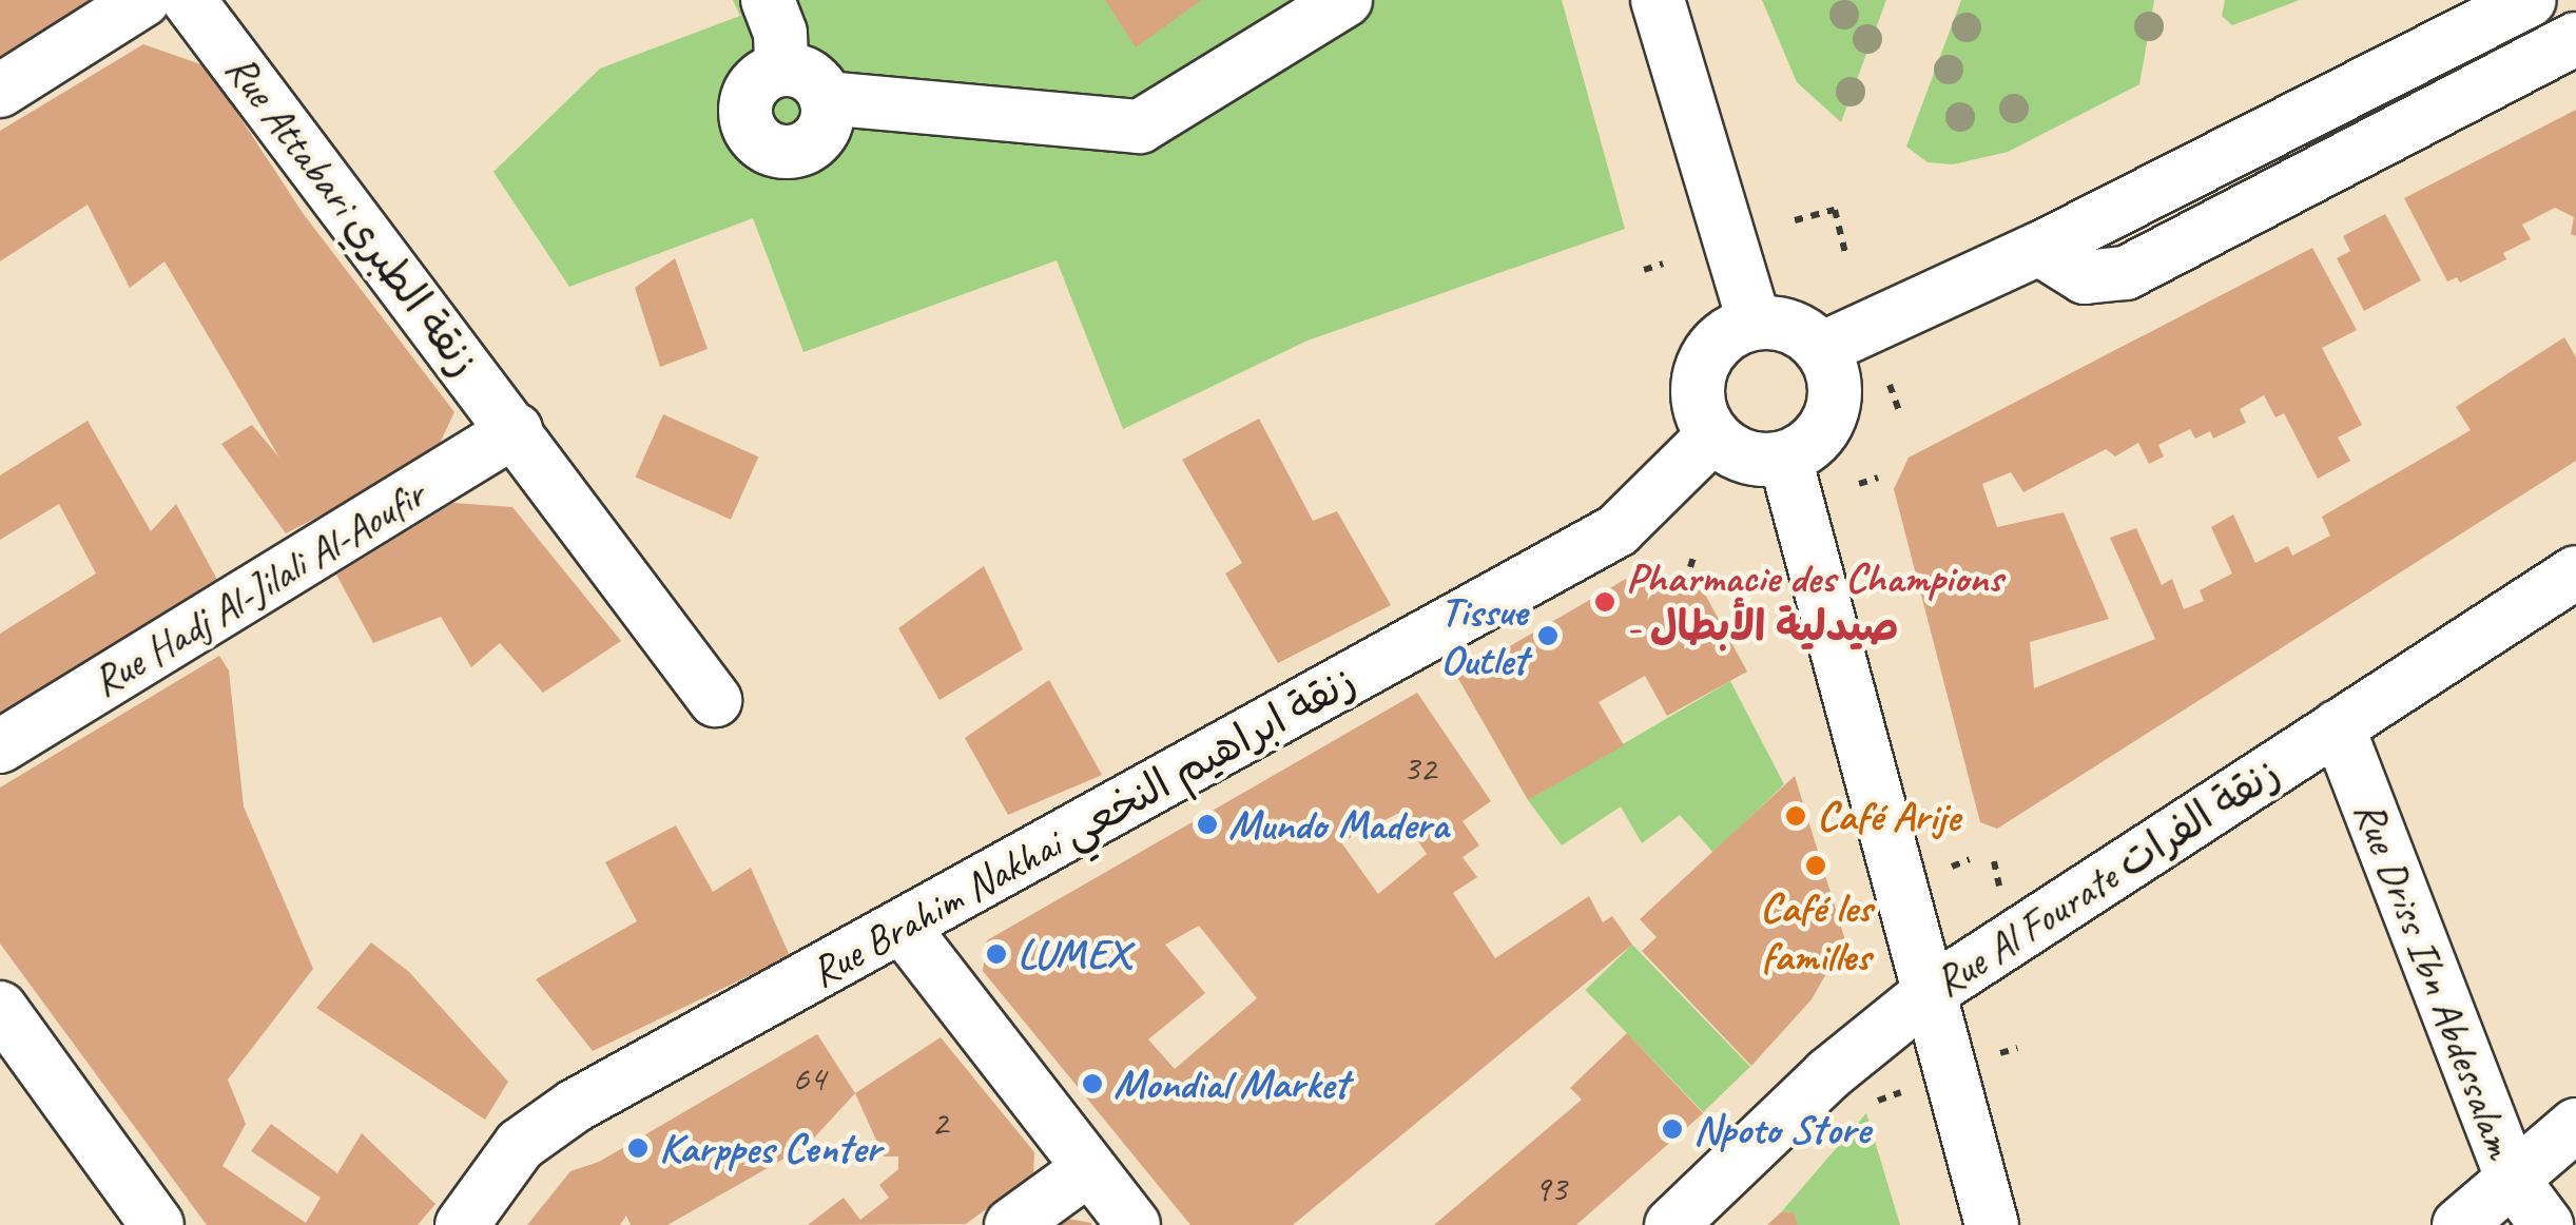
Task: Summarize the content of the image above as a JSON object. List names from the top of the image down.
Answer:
{
  "streets": {
    "street": [
      "Rue Attabari زنقة الطبري",
      "Rue Hadj Al-Jilali Al-Aoufir",
      "Rue Brahim Nakhai زنقة ابراهيم النخعي",
      "Rue Al Fourate زنقة الفرات",
      "Rue Driss Ibn Abdessalam"
    ]
  },
  "crossings": [
    ["Rue Attabari زنقة الطبري", "Rue Hadj Al-Jilali Al-Aoufir"],
    ["Rue Al Fourate زنقة الفرات", "Rue Driss Ibn Abdessalam"]
  ],
  "places": [
    "Pharmacie des Champions - صيدلية الأبطال",
    "Tissue Outlet",
    "Café Arije",
    "Mundo Madera",
    "Café les familles",
    "LUMEX",
    "Mondial Market",
    "Npoto Store",
    "Karppes Center"
  ],
  "house_numbers": [
    "32",
    "64",
    "2",
    "93"
  ]
}
